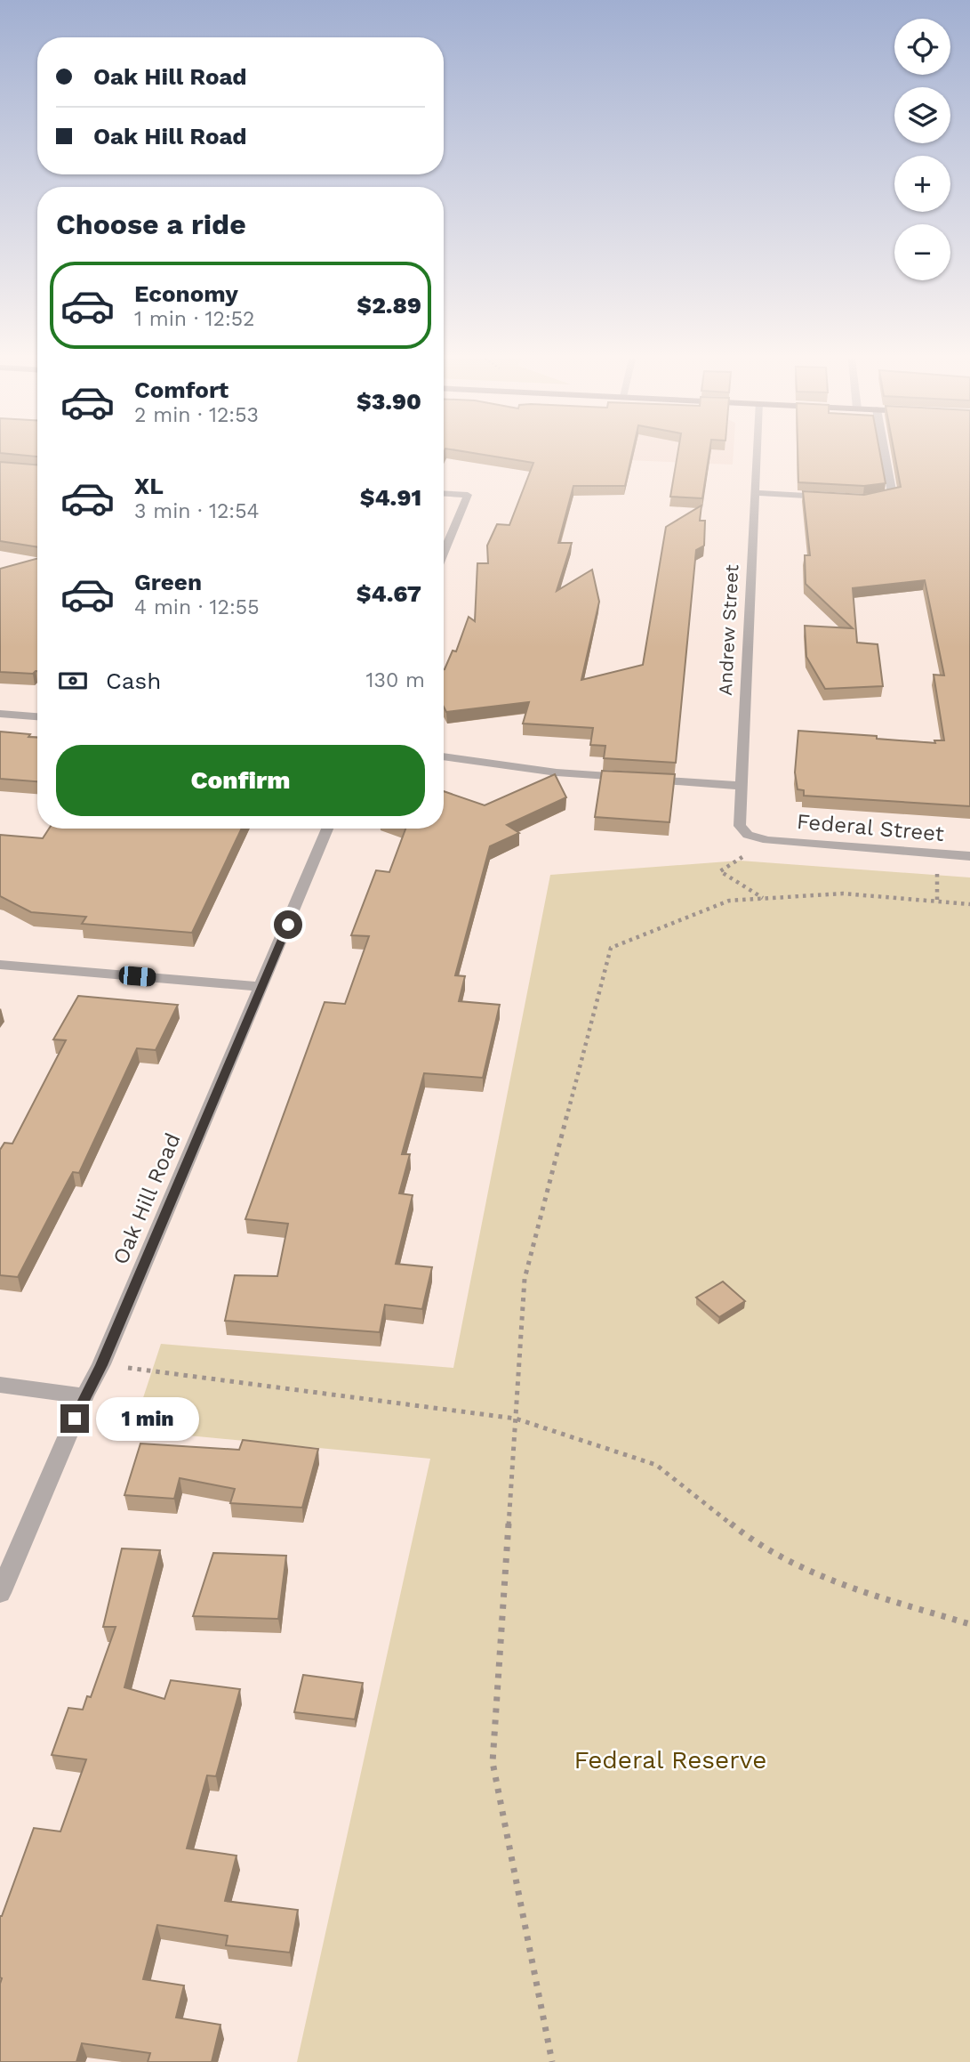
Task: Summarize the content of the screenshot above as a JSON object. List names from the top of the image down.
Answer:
{
  "streets": {
    "street": ["Andrew Street", "Federal Street", "Oak Hill Road"]
  },
  "crossings": [
    ["Andrew Street", "Federal Street"]
  ],
  "parks": ["Federal Reserve"],
  "page": {
    "map_buttons": ["+", "−"],
    "banner": ["Oak Hill Road", "Oak Hill Road"],
    "heading": "Choose a ride",
    "list": [
      {
        "name": "Economy",
        "note": "1 min · 12:52",
        "value": "$2.89"
      },
      {
        "name": "Comfort",
        "note": "2 min · 12:53",
        "value": "$3.90"
      },
      {
        "name": "XL",
        "note": "3 min · 12:54",
        "value": "$4.91"
      },
      {
        "name": "Green",
        "note": "4 min · 12:55",
        "value": "$4.67"
      }
    ],
    "pay": ["Cash", "130 m"],
    "buttons": "Confirm",
    "bubble": "1 min"
  }
}
